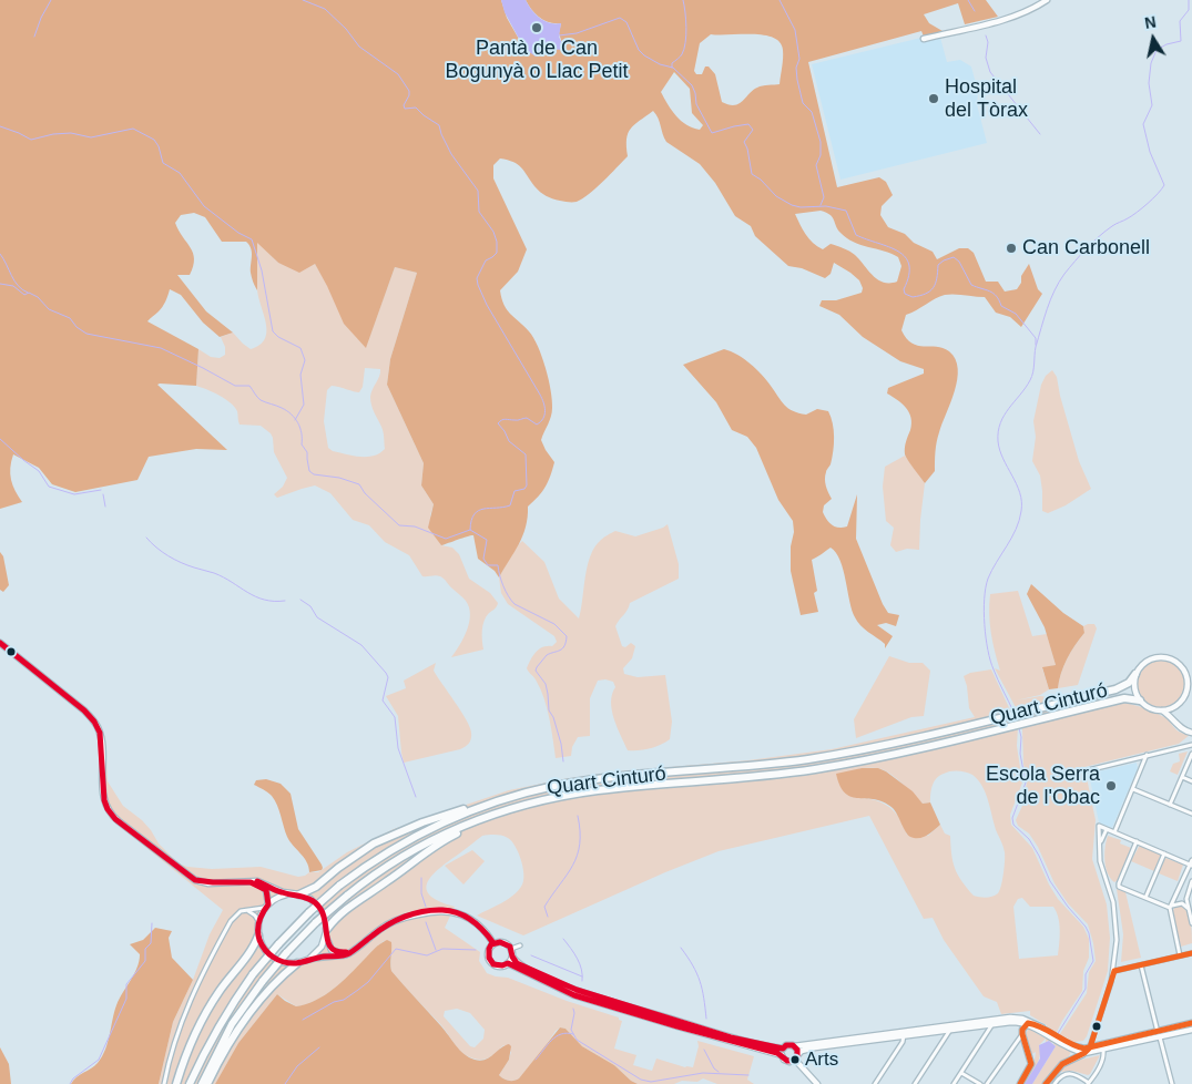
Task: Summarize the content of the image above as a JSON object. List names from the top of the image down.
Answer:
{
  "streets": {
    "highway": ["Quart Cinturó"]
  },
  "places": [
    "Pantà de Can Bogunyà o Llac Petit",
    "Hospital del Tòrax",
    "Can Carbonell",
    "Escola Serra de l'Obac",
    "Arts"
  ],
  "north": "top"
}
